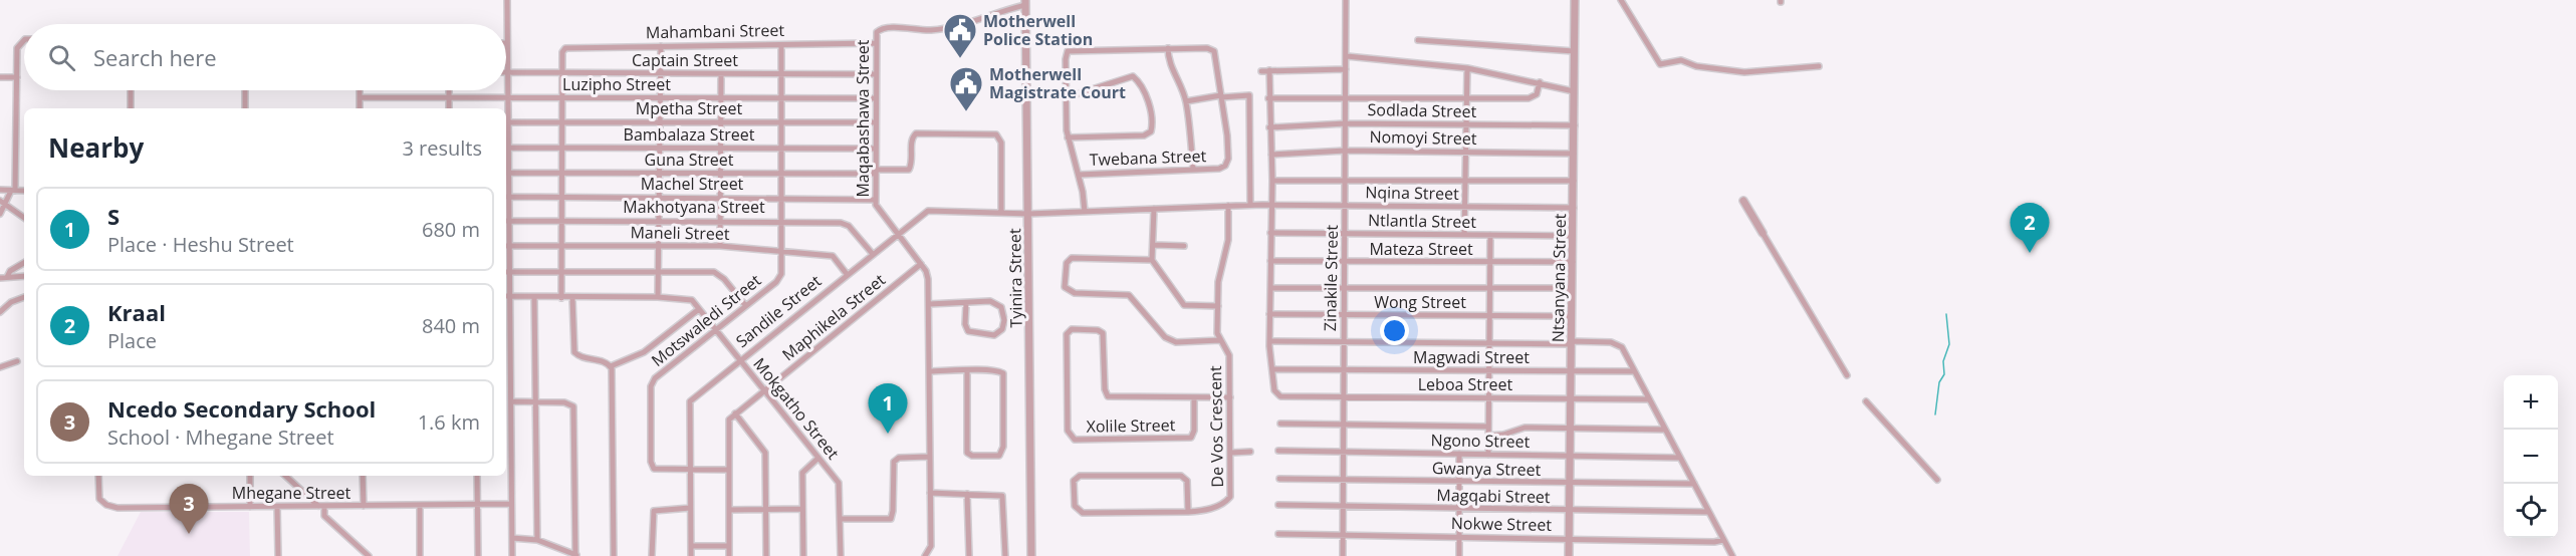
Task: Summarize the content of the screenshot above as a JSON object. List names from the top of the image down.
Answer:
{
  "streets": {
    "street": [
      "Mahambani Street",
      "Captain Street",
      "Luzipho Street",
      "Mpetha Street",
      "Sodlada Street",
      "Maqabashawa Street",
      "Bambalaza Street",
      "Nomoyi Street",
      "Twebana Street",
      "Guna Street",
      "Machel Street",
      "Nqina Street",
      "Makhotyana Street",
      "Ntlantla Street",
      "Maneli Street",
      "Mateza Street",
      "Tyinira Street",
      "Zinakile Street",
      "Ntsanyana Street",
      "Wong Street",
      "Sandile Street",
      "Maphikela Street",
      "Motswaledi Street",
      "Magwadi Street",
      "Leboa Street",
      "Mokgatho Street",
      "Xolile Street",
      "De Vos Crescent",
      "Ngono Street",
      "Gwanya Street",
      "Mhegane Street",
      "Magqabi Street",
      "Nokwe Street"
    ]
  },
  "crossings": [
    ["Mahambani Street", "Captain Street"],
    ["Mahambani Street", "Maqabashawa Street"],
    ["Mahambani Street", "Motswaledi Street"],
    ["Captain Street", "Maqabashawa Street"],
    ["Captain Street", "Motswaledi Street"],
    ["Luzipho Street", "Maqabashawa Street"],
    ["Luzipho Street", "Motswaledi Street"],
    ["Mpetha Street", "Maqabashawa Street"],
    ["Mpetha Street", "Motswaledi Street"],
    ["Sodlada Street", "Zinakile Street"],
    ["Sodlada Street", "Ntsanyana Street"],
    ["Maqabashawa Street", "Bambalaza Street"],
    ["Maqabashawa Street", "Guna Street"],
    ["Maqabashawa Street", "Machel Street"],
    ["Maqabashawa Street", "Tyinira Street"],
    ["Maqabashawa Street", "Sandile Street"],
    ["Maqabashawa Street", "Maphikela Street"],
    ["Bambalaza Street", "Motswaledi Street"],
    ["Nomoyi Street", "Zinakile Street"],
    ["Nomoyi Street", "Ntsanyana Street"],
    ["Twebana Street", "Sandile Street"],
    ["Guna Street", "Sandile Street"],
    ["Guna Street", "Motswaledi Street"],
    ["Machel Street", "Motswaledi Street"],
    ["Nqina Street", "Zinakile Street"],
    ["Nqina Street", "Ntsanyana Street"],
    ["Nqina Street", "Sandile Street"],
    ["Nqina Street", "De Vos Crescent"],
    ["Makhotyana Street", "Sandile Street"],
    ["Makhotyana Street", "Motswaledi Street"],
    ["Ntlantla Street", "Zinakile Street"],
    ["Ntlantla Street", "Ntsanyana Street"],
    ["Maneli Street", "Sandile Street"],
    ["Maneli Street", "Motswaledi Street"],
    ["Mateza Street", "Zinakile Street"],
    ["Mateza Street", "Ntsanyana Street"],
    ["Tyinira Street", "Sandile Street"],
    ["Zinakile Street", "Wong Street"],
    ["Zinakile Street", "Magwadi Street"],
    ["Zinakile Street", "Leboa Street"],
    ["Zinakile Street", "Ngono Street"],
    ["Zinakile Street", "Gwanya Street"],
    ["Zinakile Street", "Magqabi Street"],
    ["Zinakile Street", "Nokwe Street"],
    ["Ntsanyana Street", "Wong Street"],
    ["Ntsanyana Street", "Magwadi Street"],
    ["Ntsanyana Street", "Leboa Street"],
    ["Ntsanyana Street", "Ngono Street"],
    ["Ntsanyana Street", "Gwanya Street"],
    ["Ntsanyana Street", "Magqabi Street"],
    ["Ntsanyana Street", "Nokwe Street"],
    ["Sandile Street", "Motswaledi Street"],
    ["Sandile Street", "Mokgatho Street"],
    ["Maphikela Street", "Mokgatho Street"],
    ["Motswaledi Street", "Mokgatho Street"],
    ["Magwadi Street", "Leboa Street"],
    ["Xolile Street", "De Vos Crescent"]
  ],
  "places": {
    "public building": ["Motherwell Police Station", "Motherwell Magistrate Court"]
  },
  "page": {
    "search": "Search here",
    "heading": ["Nearby", "3 results"],
    "list": [
      {
        "mark": "1",
        "name": "S",
        "note": "Place · Heshu Street",
        "value": "680 m"
      },
      {
        "mark": "2",
        "name": "Kraal",
        "note": "Place",
        "value": "840 m"
      },
      {
        "mark": "3",
        "name": "Ncedo Secondary School",
        "note": "School · Mhegane Street",
        "value": "1.6 km"
      }
    ],
    "pins": ["2", "1", "3"],
    "map_buttons": ["+", "−"]
  }
}
